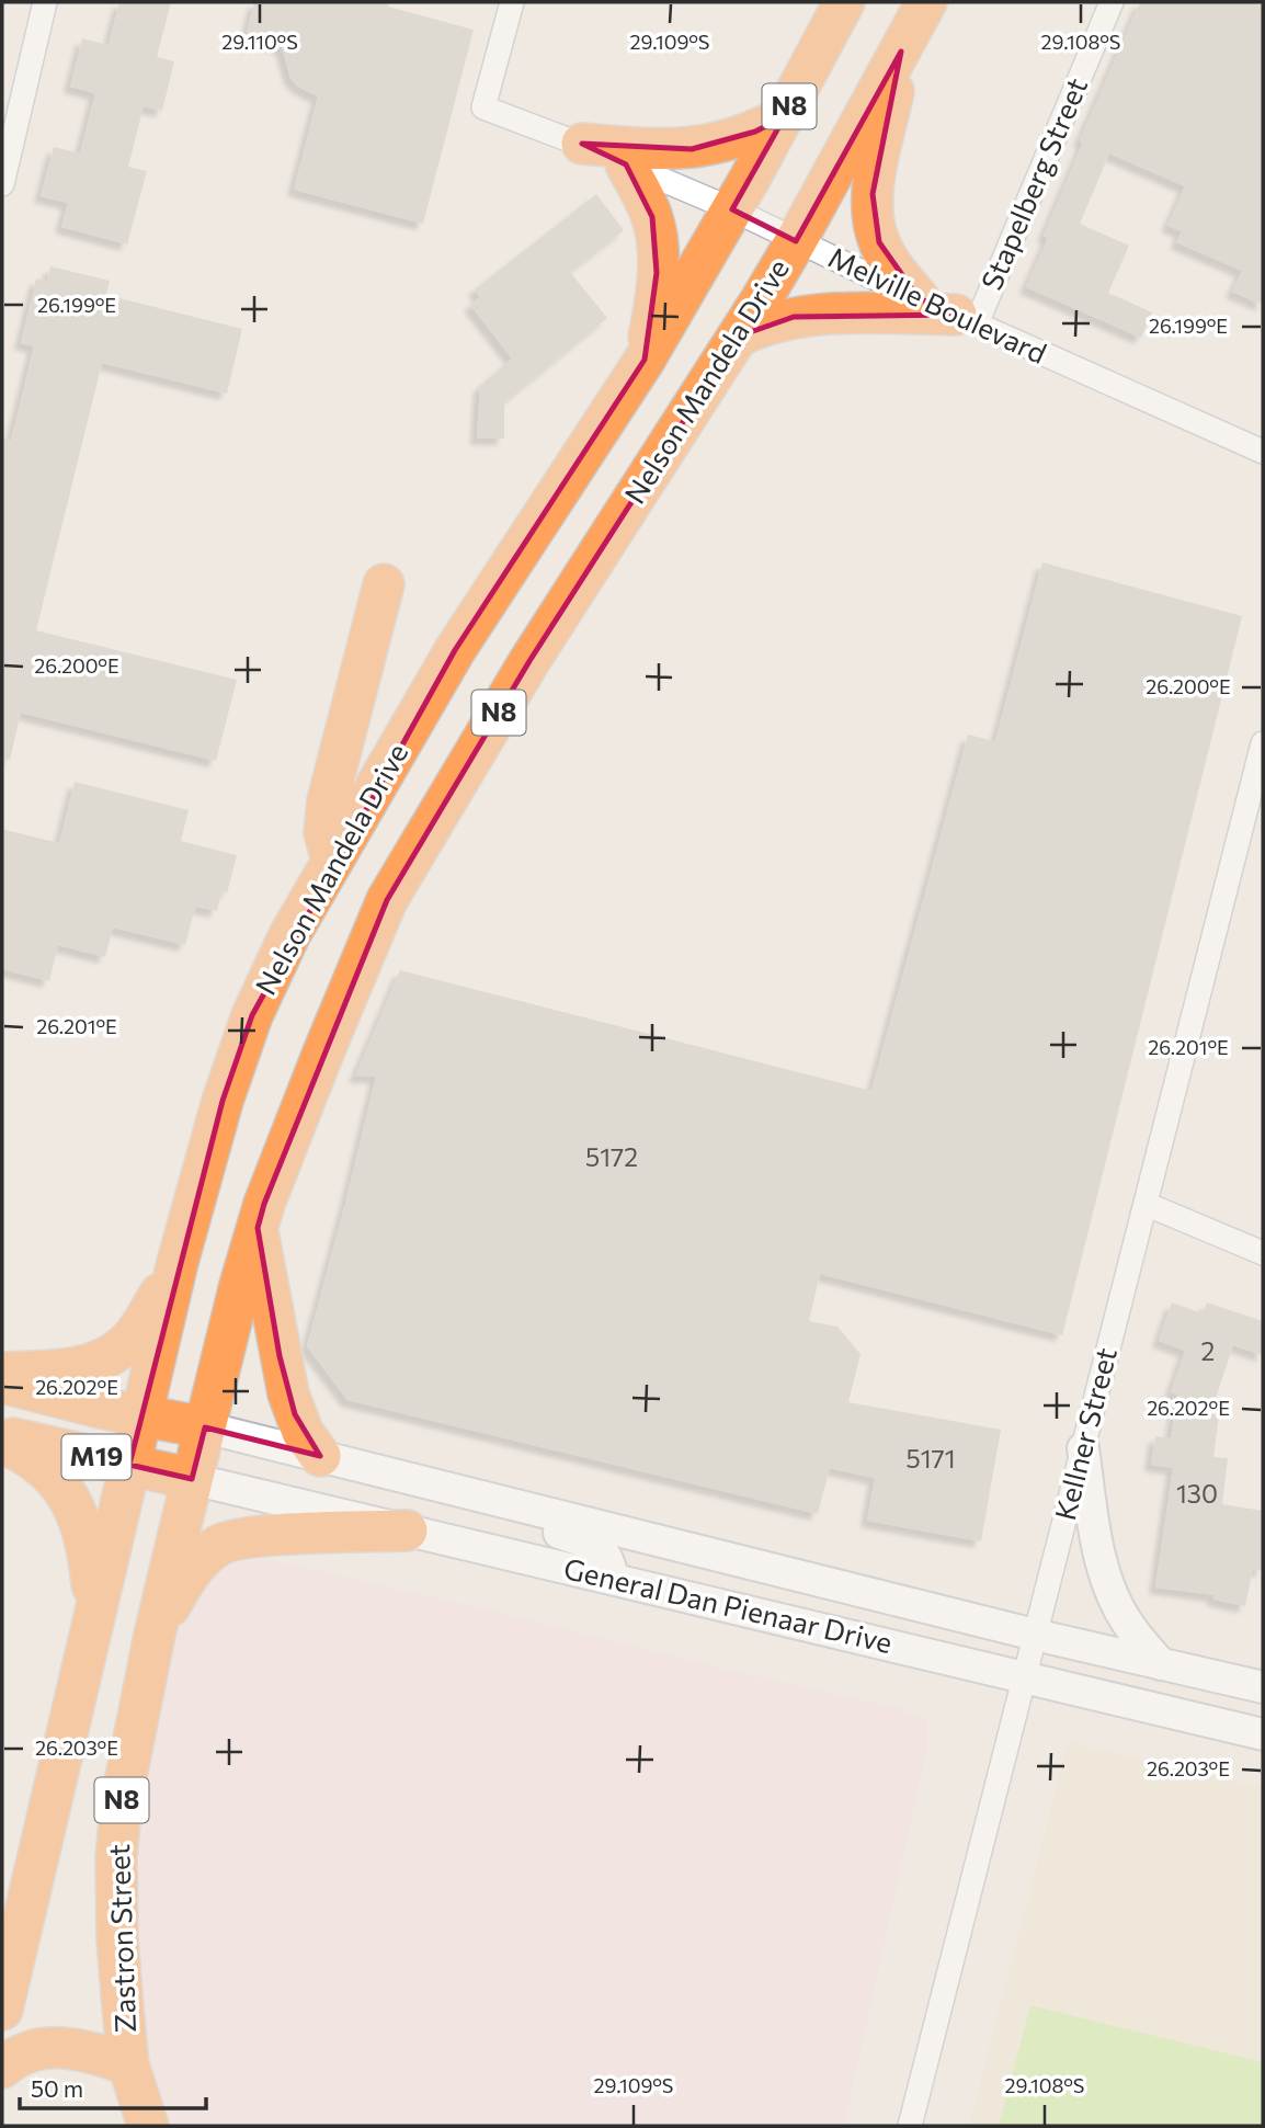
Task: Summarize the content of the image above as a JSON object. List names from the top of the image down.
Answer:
{
  "streets": {
    "highway": [
      "N8",
      "Nelson Mandela Drive",
      "M19",
      "Zastron Street"
    ],
    "street": [
      "Stapelberg Street",
      "Melville Boulevard",
      "Kellner Street",
      "General Dan Pienaar Drive"
    ]
  },
  "crossings": [
    ["Stapelberg Street", "Melville Boulevard"],
    ["Melville Boulevard", "Nelson Mandela Drive"],
    ["Nelson Mandela Drive", "M19"],
    ["Nelson Mandela Drive", "General Dan Pienaar Drive"],
    ["Nelson Mandela Drive", "Zastron Street"],
    ["Kellner Street", "General Dan Pienaar Drive"],
    ["M19", "General Dan Pienaar Drive"],
    ["M19", "Zastron Street"],
    ["General Dan Pienaar Drive", "Zastron Street"]
  ],
  "house_numbers": [
    "5172",
    "2",
    "5171",
    "130"
  ],
  "scale_bar": "50 m",
  "coordinates": [
    "29.110°S",
    "29.109°S",
    "29.108°S",
    "26.199°E",
    "26.200°E",
    "26.201°E",
    "26.202°E",
    "26.203°E"
  ]
}
